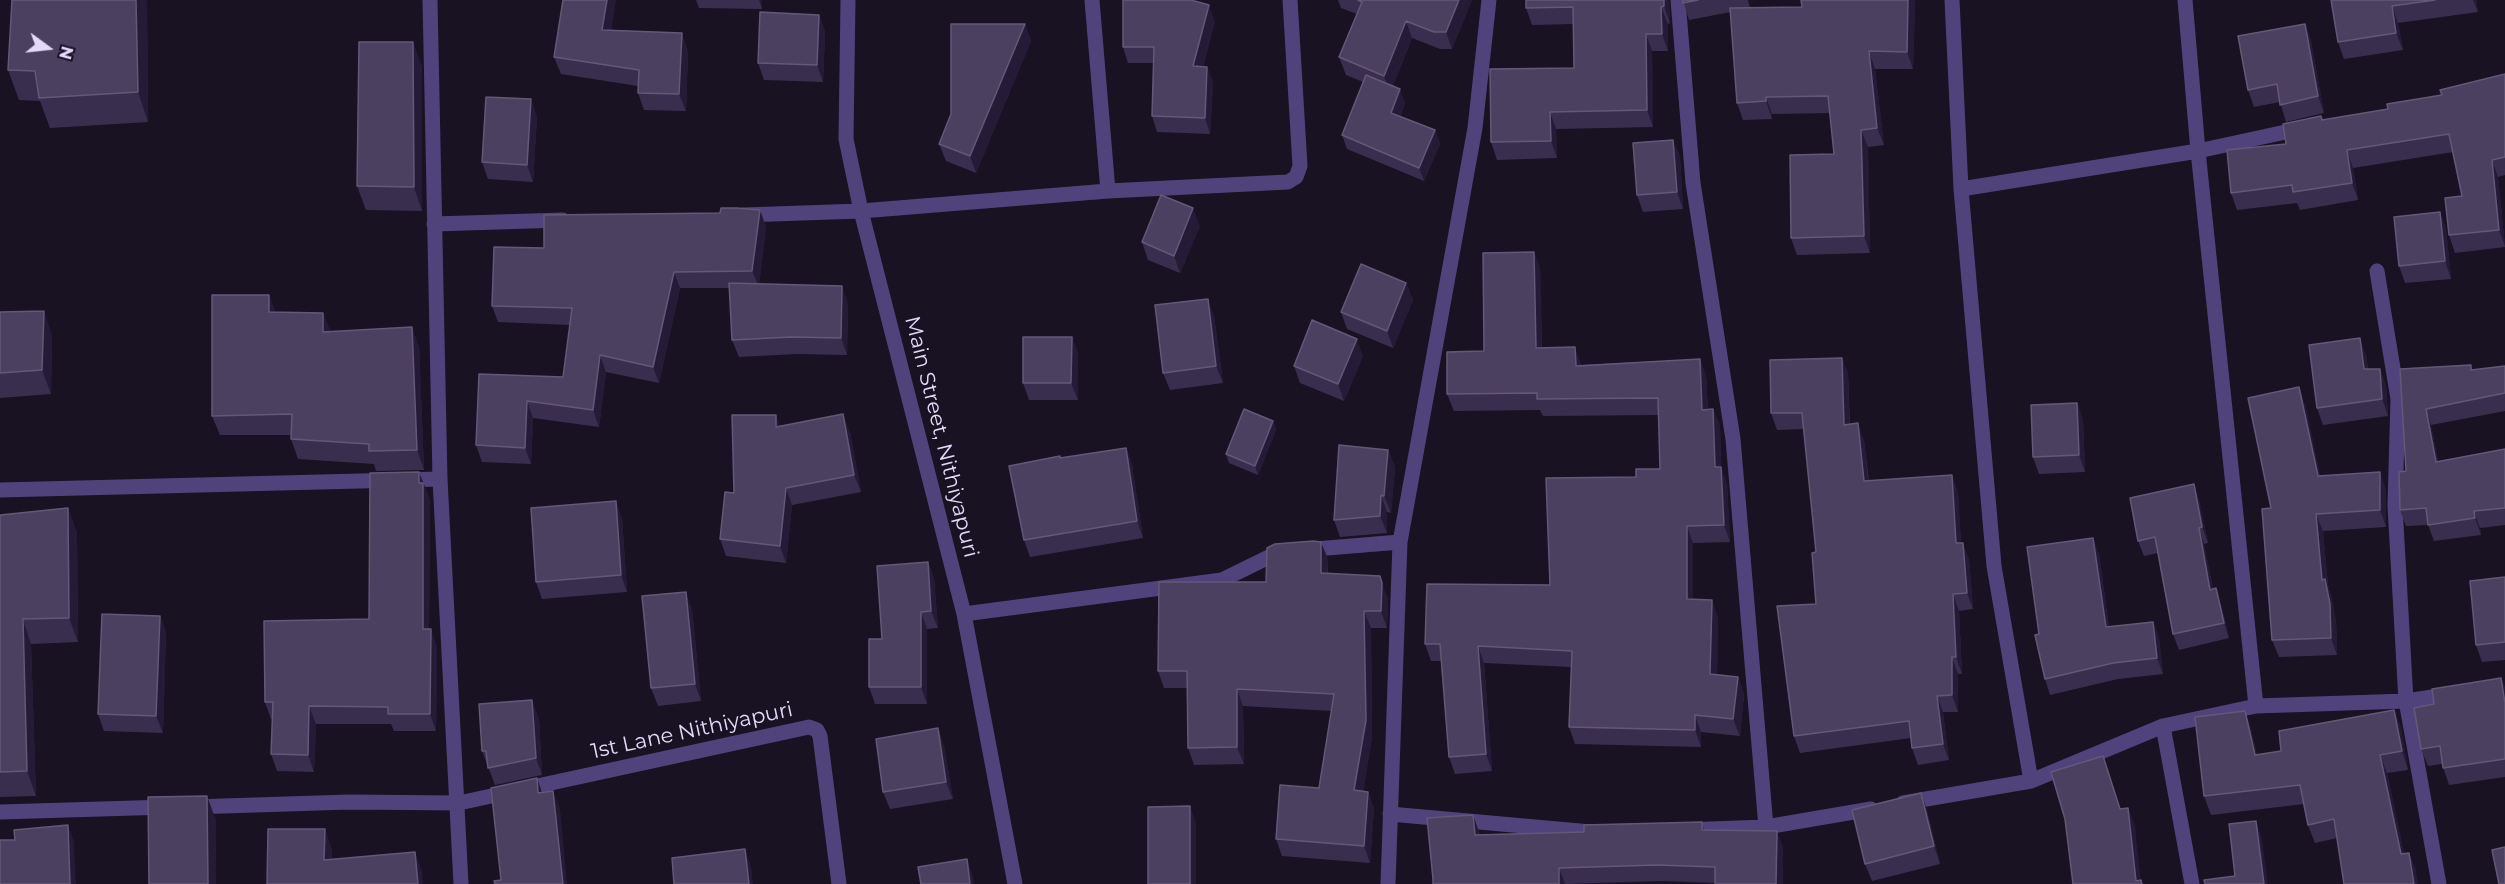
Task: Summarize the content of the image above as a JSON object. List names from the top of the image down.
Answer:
{
  "streets": {
    "street": ["Main Street, Nithiyapuri", "1st Lane Nithiyapuri"]
  },
  "north": "right"
}
